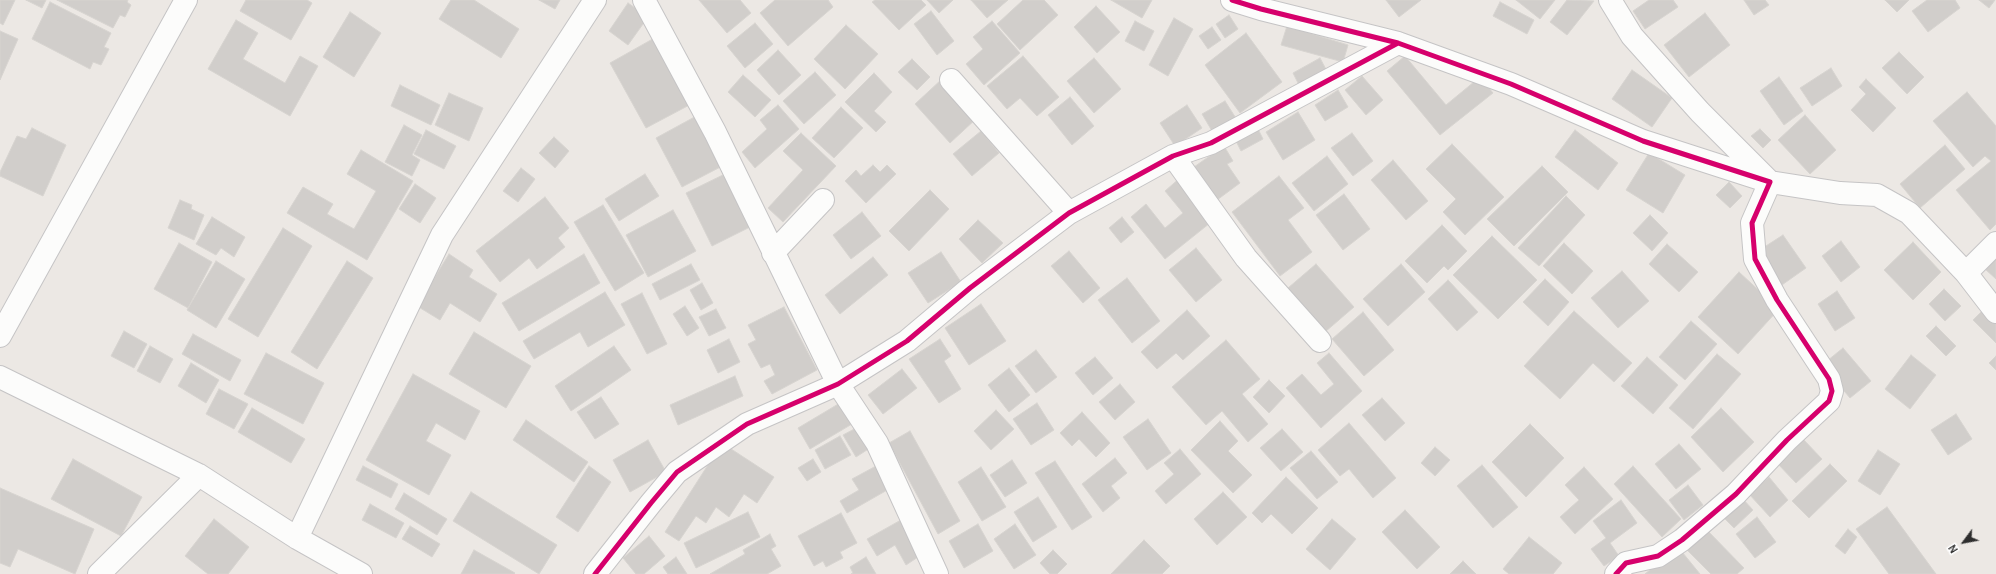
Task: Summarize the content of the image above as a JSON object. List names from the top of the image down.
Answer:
{
  "north": "bottom left"
}
